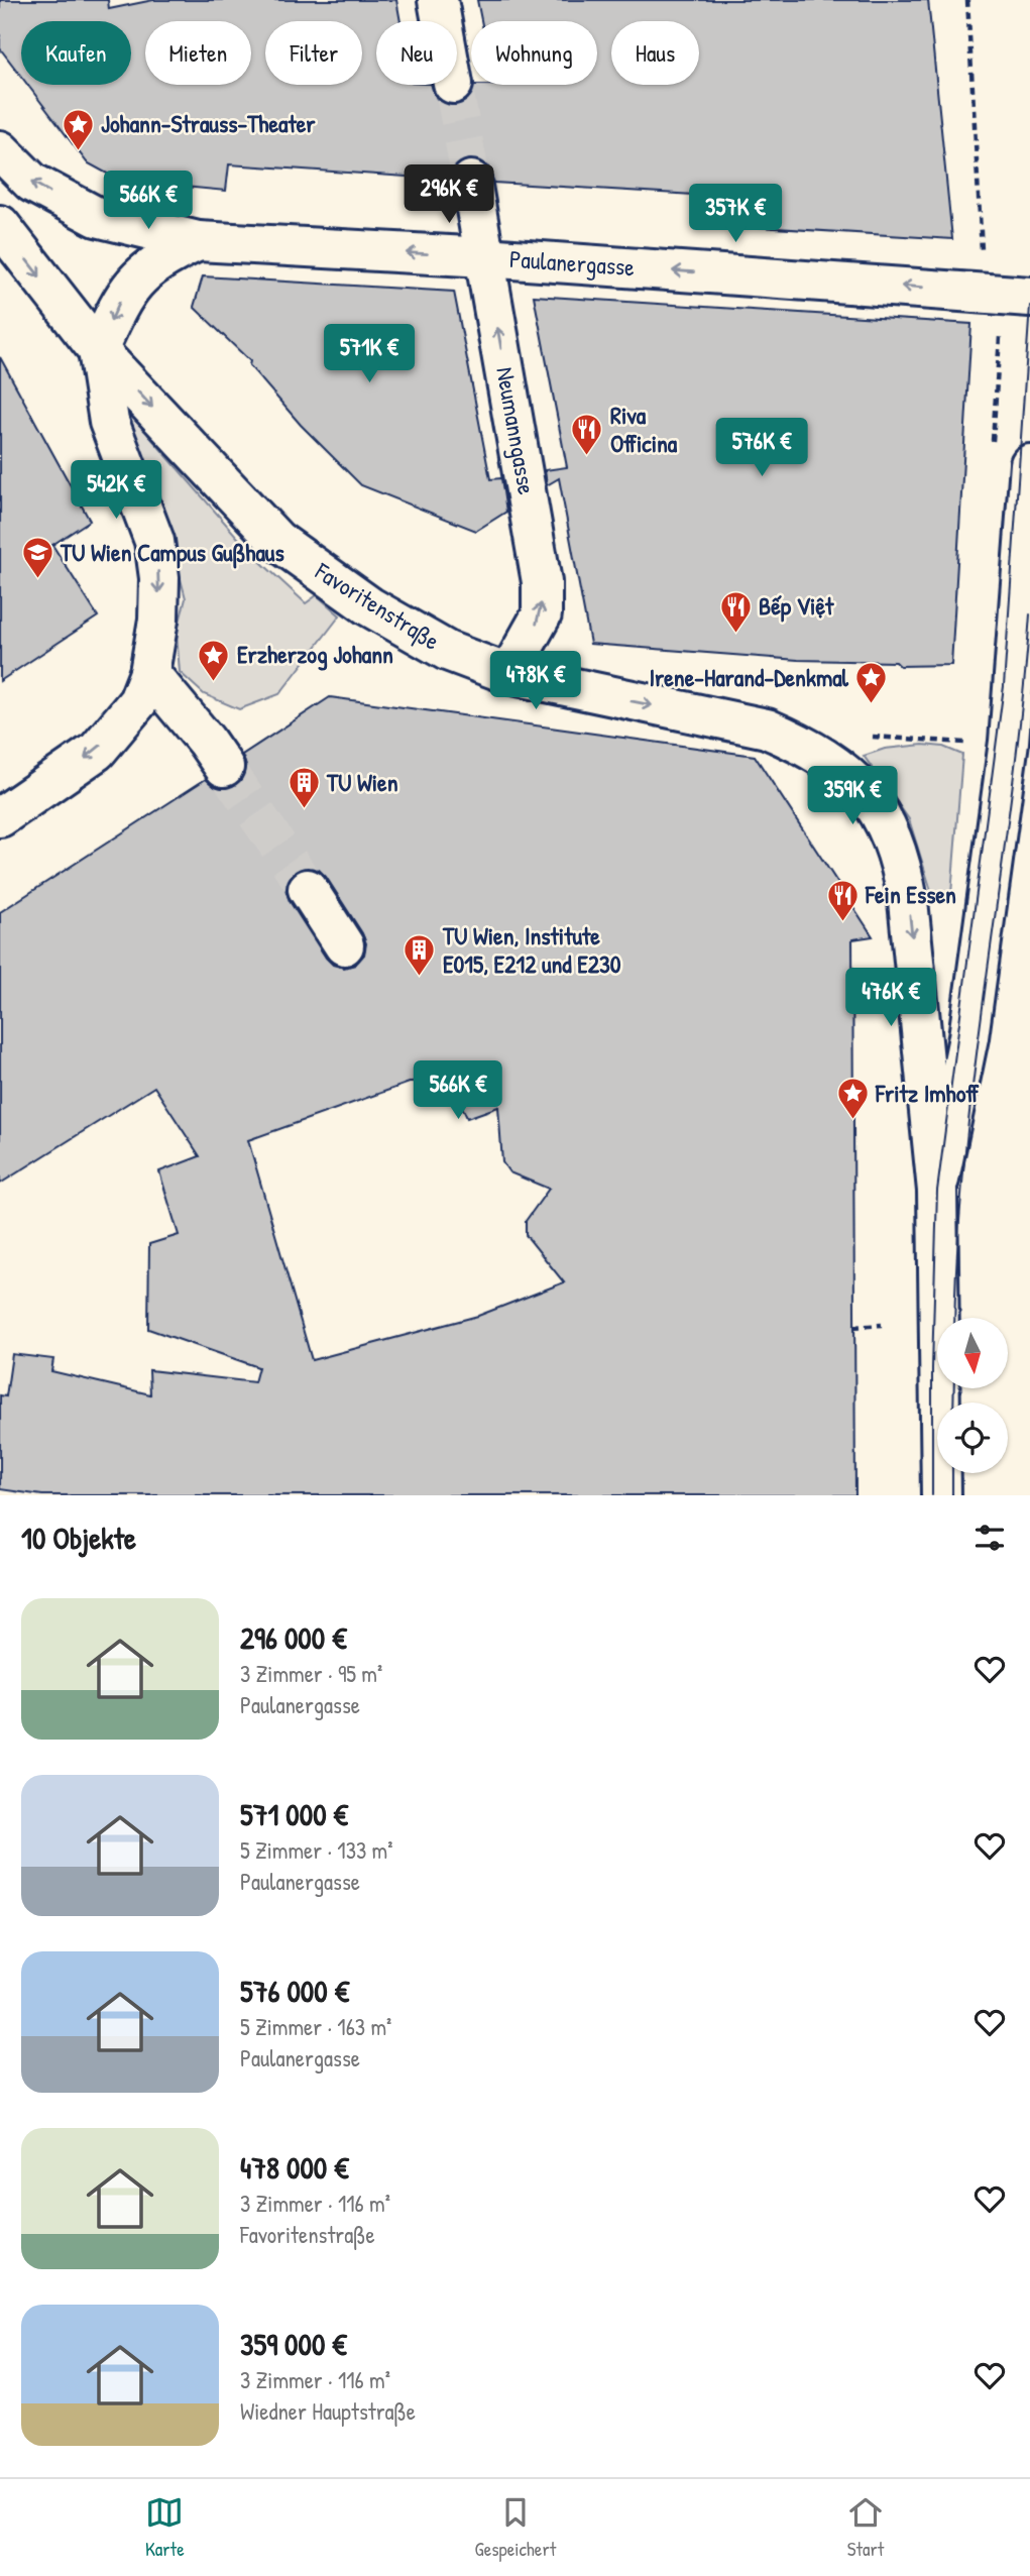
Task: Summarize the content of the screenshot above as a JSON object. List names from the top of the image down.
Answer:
{
  "streets": {
    "main road": ["Paulanergasse", "Neumanngasse", "Favoritenstraße"]
  },
  "crossings": [
    ["Paulanergasse", "Neumanngasse"],
    ["Neumanngasse", "Favoritenstraße"]
  ],
  "one_way": ["Paulanergasse", "Neumanngasse", "Favoritenstraße"],
  "places": {
    "place": [
      "Johann-Strauss-Theater",
      "Erzherzog Johann",
      "Irene-Harand-Denkmal",
      "Fritz Imhoff"
    ],
    "restaurant": ["Riva Officina", "Bếp Việt", "Fein Essen"],
    "school or university": ["TU Wien Campus Gußhaus"],
    "building": ["TU Wien", "TU Wien, Institute E015, E212 und E230"]
  },
  "north": "bottom",
  "page": {
    "chip": [
      "Kaufen",
      "Mieten",
      "Filter",
      "Neu",
      "Wohnung",
      "Haus"
    ],
    "price": [
      "296K €",
      "566K €",
      "357K €",
      "571K €",
      "576K €",
      "542K €",
      "478K €",
      "359K €",
      "476K €",
      "566K €"
    ],
    "heading": "10 Objekte",
    "list": [
      {
        "name": "296 000 €",
        "note": "3 Zimmer · 95 m² · Paulanergasse"
      },
      {
        "name": "571 000 €",
        "note": "5 Zimmer · 133 m² · Paulanergasse"
      },
      {
        "name": "576 000 €",
        "note": "5 Zimmer · 163 m² · Paulanergasse"
      },
      {
        "name": "478 000 €",
        "note": "3 Zimmer · 116 m² · Favoritenstraße"
      },
      {
        "name": "359 000 €",
        "note": "3 Zimmer · 116 m² · Wiedner Hauptstraße"
      }
    ],
    "tabs": ["Karte", "Gespeichert", "Start"]
  }
}
